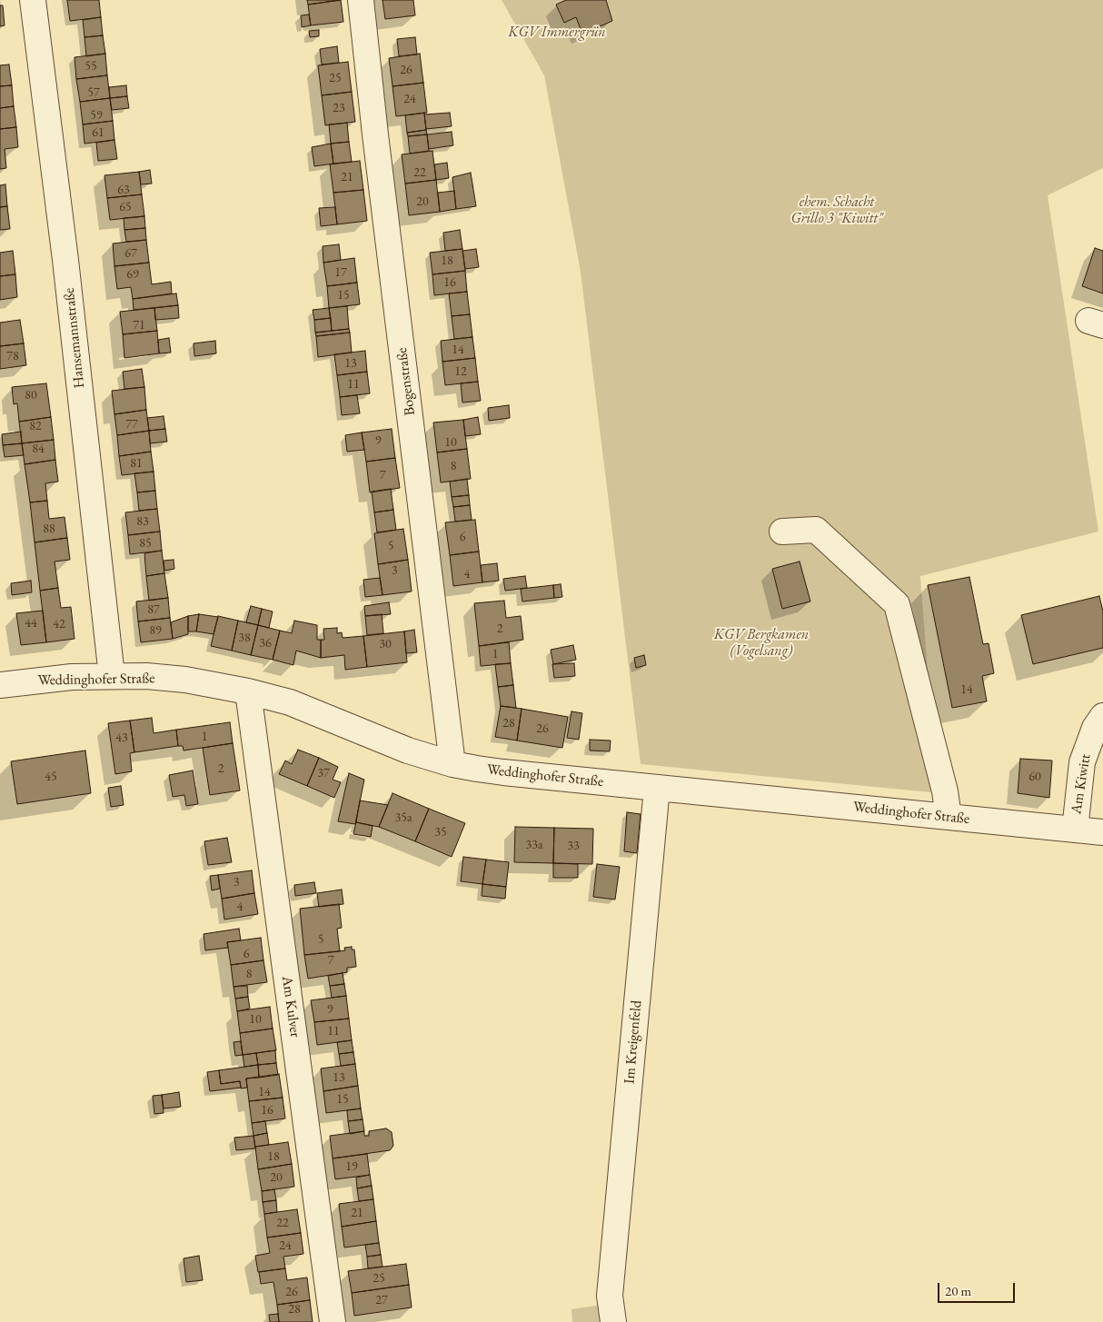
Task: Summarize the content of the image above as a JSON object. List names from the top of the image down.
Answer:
{
  "streets": {
    "street": [
      "Hansemannstraße",
      "Bogenstraße",
      "Weddinghofer Straße",
      "Am Kiwitt",
      "Am Kulver",
      "Im Kreigenfeld"
    ]
  },
  "crossings": [
    ["Hansemannstraße", "Weddinghofer Straße"],
    ["Bogenstraße", "Weddinghofer Straße"],
    ["Weddinghofer Straße", "Am Kiwitt"],
    ["Weddinghofer Straße", "Am Kulver"],
    ["Weddinghofer Straße", "Im Kreigenfeld"]
  ],
  "parks": ["KGV Immergrün", "ehem. Schacht Grillo 3 \"Kiwitt\"", "KGV Bergkamen (Vogelsang)"],
  "house_numbers": [
    "55",
    "26",
    "25",
    "57",
    "24",
    "23",
    "59",
    "61",
    "22",
    "21",
    "63",
    "20",
    "65",
    "67",
    "18",
    "17",
    "69",
    "16",
    "15",
    "71",
    "14",
    "78",
    "13",
    "12",
    "11",
    "80",
    "77",
    "82",
    "9",
    "10",
    "84",
    "81",
    "8",
    "7",
    "83",
    "88",
    "6",
    "85",
    "5",
    "3",
    "4",
    "87",
    "44",
    "42",
    "2",
    "89",
    "38",
    "36",
    "30",
    "1",
    "14",
    "28",
    "26",
    "1",
    "43",
    "2",
    "37",
    "45",
    "60",
    "35a",
    "35",
    "33a",
    "33",
    "3",
    "4",
    "5",
    "6",
    "7",
    "8",
    "9",
    "10",
    "11",
    "13",
    "14",
    "15",
    "16",
    "18",
    "19",
    "20",
    "21",
    "22",
    "24",
    "25",
    "26",
    "27",
    "28"
  ],
  "scale_bar": "20 m"
}
